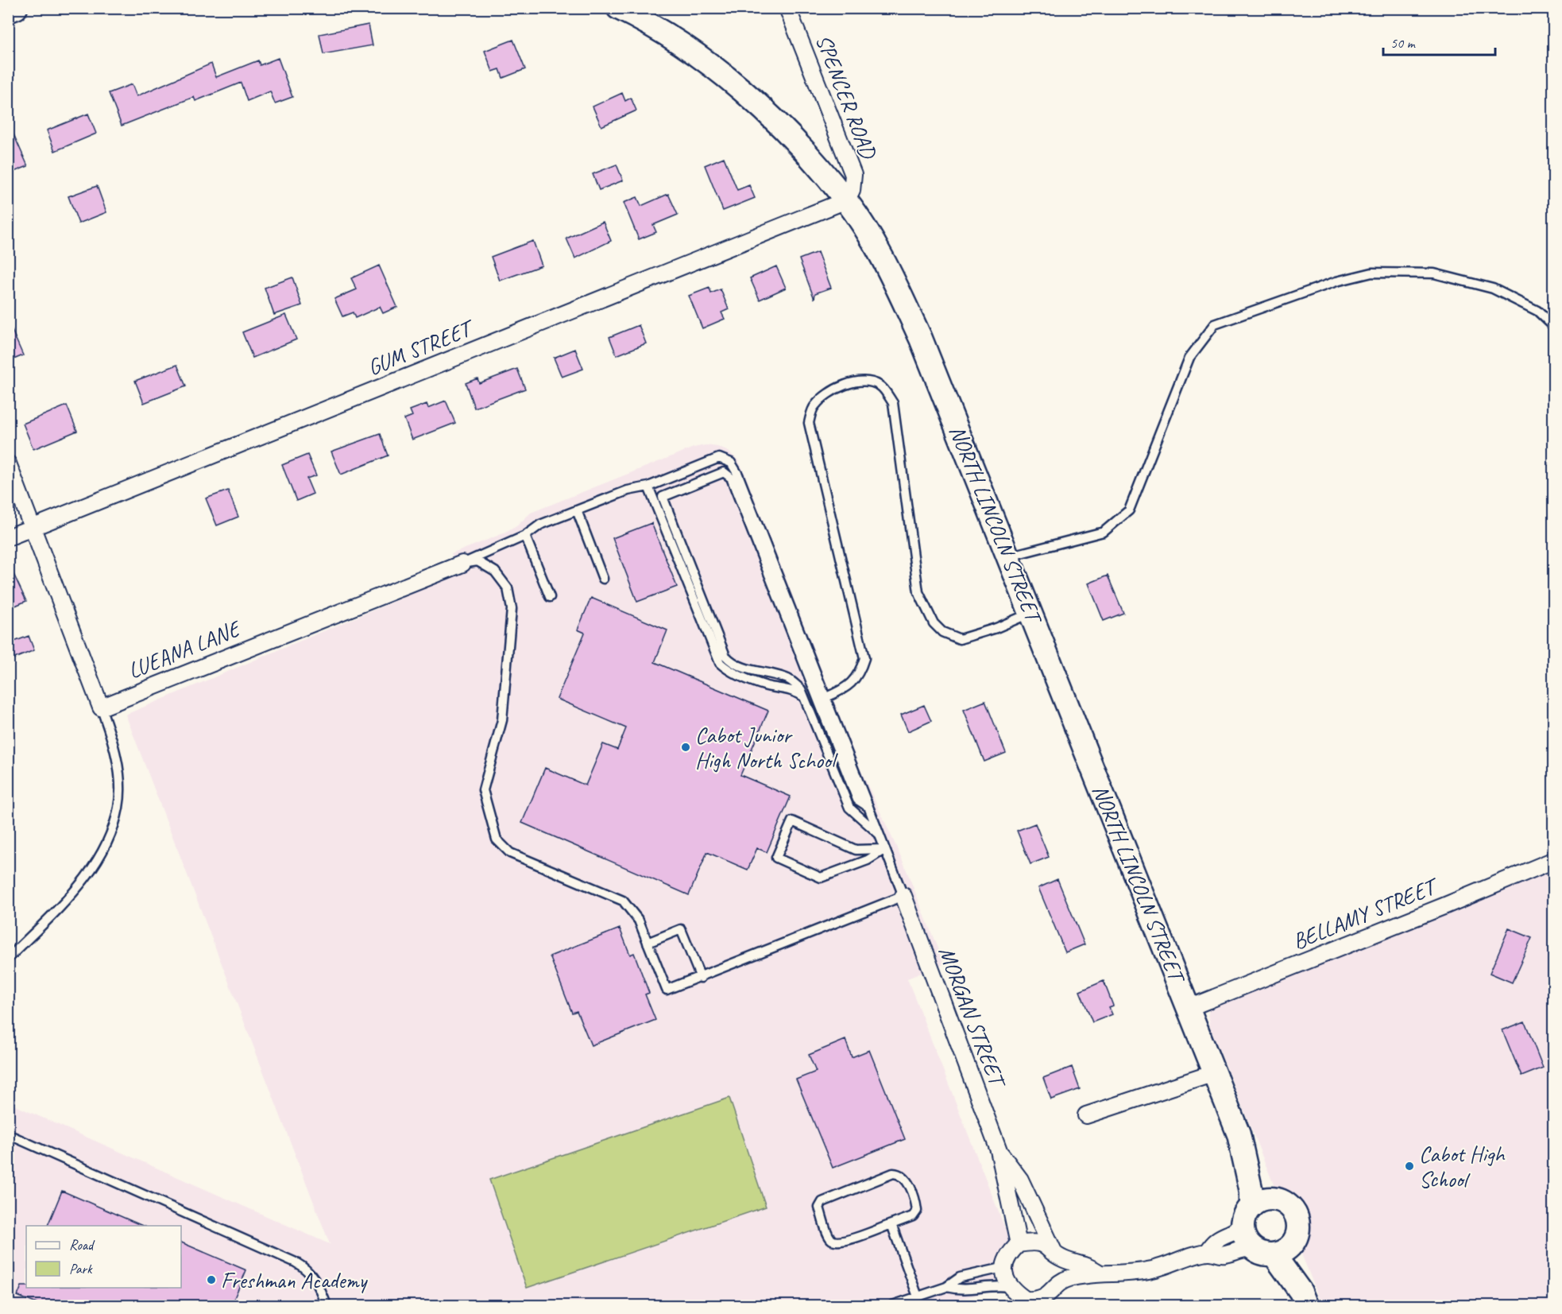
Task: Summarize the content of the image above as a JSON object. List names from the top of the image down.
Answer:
{
  "streets": {
    "street": [
      "SPENCER ROAD",
      "GUM STREET",
      "NORTH LINCOLN STREET",
      "LUEANA LANE",
      "BELLAMY STREET",
      "MORGAN STREET"
    ]
  },
  "crossings": [
    ["SPENCER ROAD", "GUM STREET"],
    ["SPENCER ROAD", "NORTH LINCOLN STREET"],
    ["GUM STREET", "NORTH LINCOLN STREET"],
    ["NORTH LINCOLN STREET", "BELLAMY STREET"]
  ],
  "places": ["Cabot Junior High North School", "Cabot High School", "Freshman Academy"],
  "legend": ["Road", "Park"],
  "scale_bar": "50 m"
}
